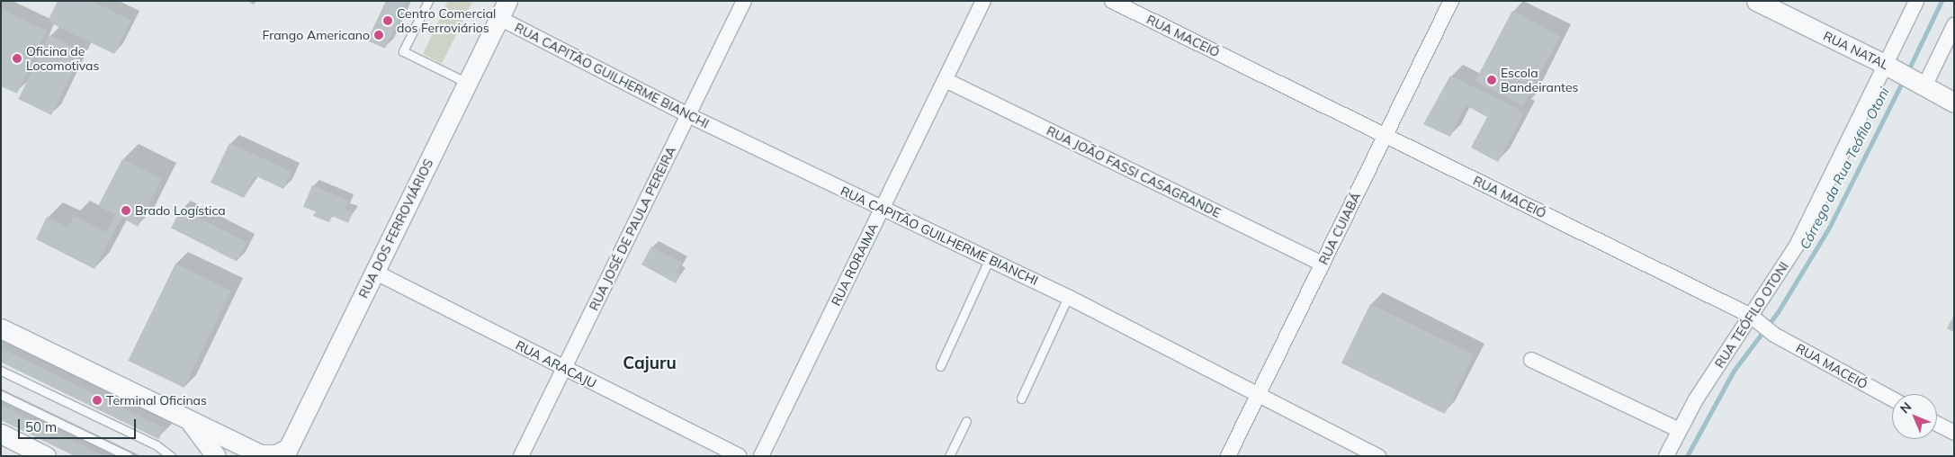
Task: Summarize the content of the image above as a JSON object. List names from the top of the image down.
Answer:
{
  "streets": {
    "street": [
      "RUA MACEIÓ",
      "RUA NATAL",
      "RUA CAPITÃO GUILHERME BIANCHI",
      "RUA JOÃO FASSI CASAGRANDE",
      "RUA DOS FERROVIÁRIOS",
      "RUA JOSÉ DE PAULA PEREIRA",
      "RUA CUIABÁ",
      "RUA RORAIMA",
      "RUA TEÓFILO OTONI",
      "RUA ARACAJU"
    ]
  },
  "crossings": [
    ["RUA MACEIÓ", "RUA CUIABÁ"],
    ["RUA MACEIÓ", "RUA TEÓFILO OTONI"],
    ["RUA NATAL", "RUA TEÓFILO OTONI"],
    ["RUA CAPITÃO GUILHERME BIANCHI", "RUA DOS FERROVIÁRIOS"],
    ["RUA CAPITÃO GUILHERME BIANCHI", "RUA JOSÉ DE PAULA PEREIRA"],
    ["RUA CAPITÃO GUILHERME BIANCHI", "RUA CUIABÁ"],
    ["RUA CAPITÃO GUILHERME BIANCHI", "RUA RORAIMA"],
    ["RUA JOÃO FASSI CASAGRANDE", "RUA CUIABÁ"],
    ["RUA JOÃO FASSI CASAGRANDE", "RUA RORAIMA"],
    ["RUA DOS FERROVIÁRIOS", "RUA ARACAJU"],
    ["RUA JOSÉ DE PAULA PEREIRA", "RUA ARACAJU"]
  ],
  "districts": ["Cajuru"],
  "water": ["Córrego da Rua Teófilo Otoni"],
  "places": [
    "Centro Comercial dos Ferroviários",
    "Frango Americano",
    "Oficina de Locomotivas",
    "Escola Bandeirantes",
    "Brado Logística",
    "Terminal Oficinas"
  ],
  "scale_bar": "50 m",
  "north": "top left"
}
